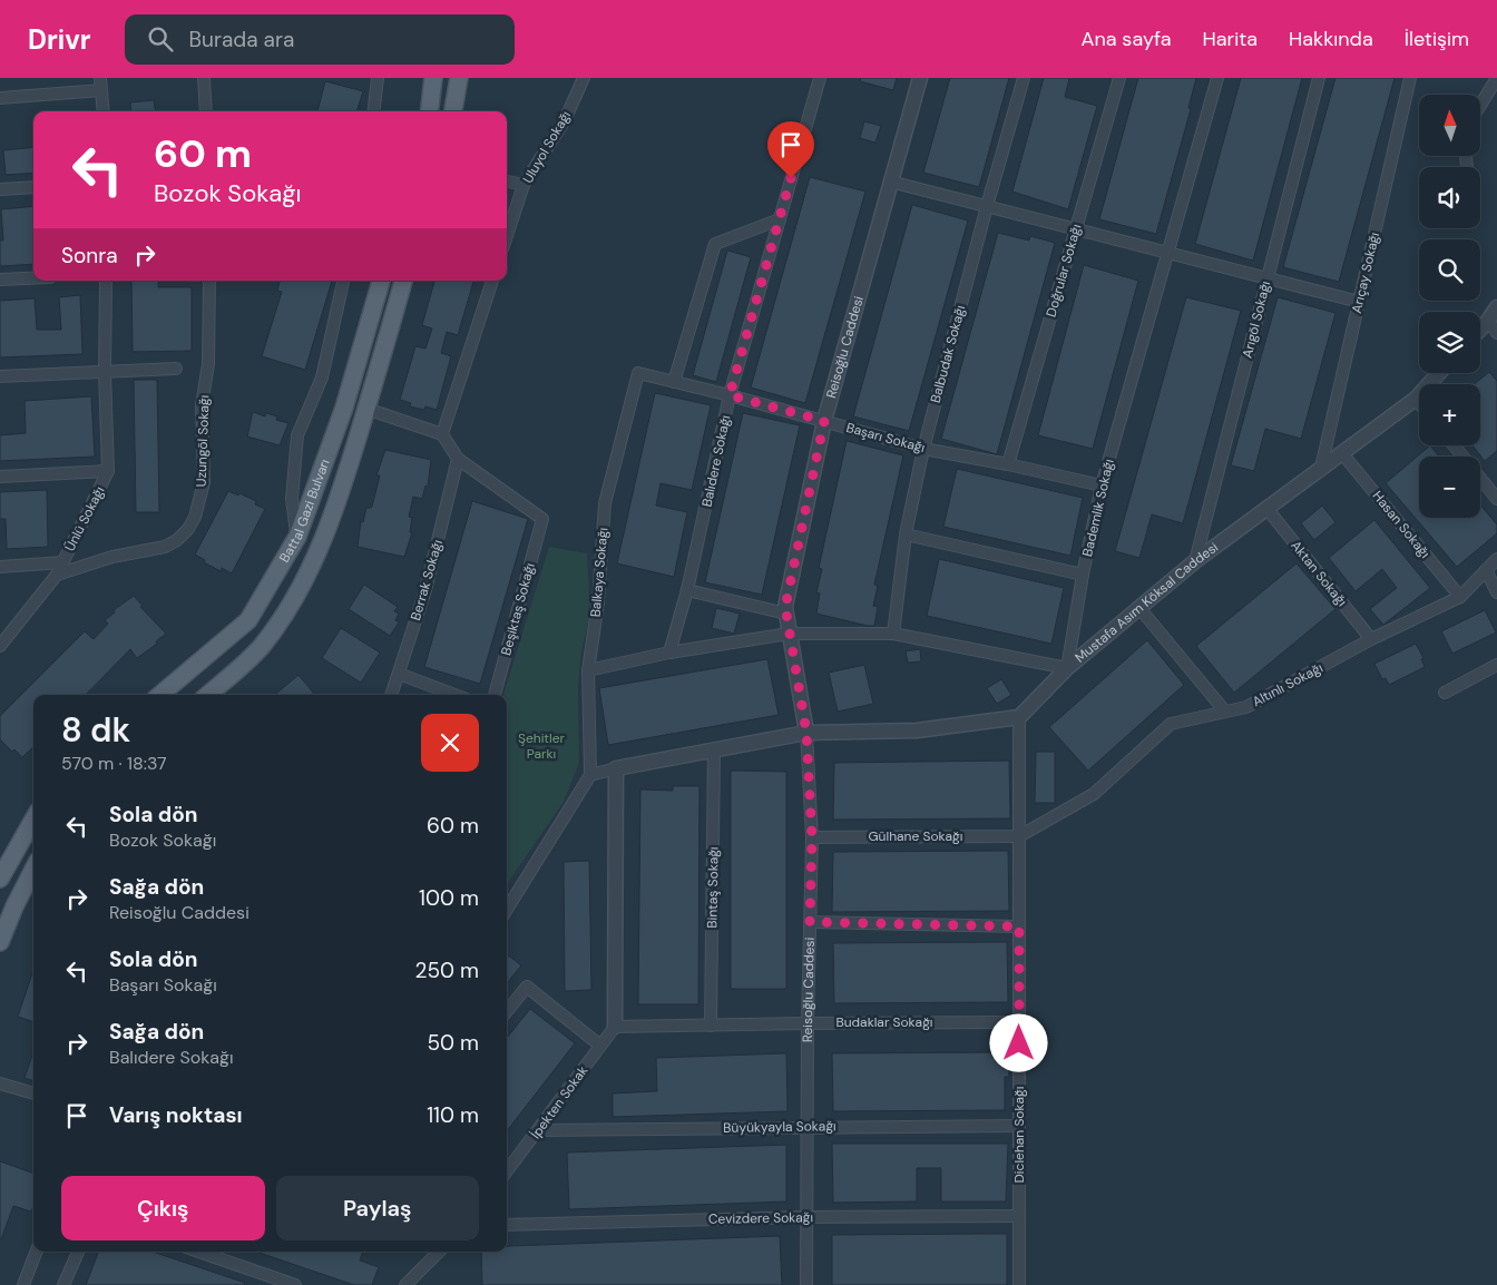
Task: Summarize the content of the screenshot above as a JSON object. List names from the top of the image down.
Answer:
{
  "streets": {
    "main road": ["Battal Gazi Bulvarı"],
    "street": [
      "Uluyol Sokağı",
      "Doğrular Sokağı",
      "Arıçay Sokağı",
      "Arıgöl Sokağı",
      "Reisoğlu Caddesi",
      "Balbudak Sokağı",
      "Başarı Sokağı",
      "Uzungöl Sokağı",
      "Balıdere Sokağı",
      "Bademlik Sokağı",
      "Ünlü Sokağı",
      "Hasan Sokağı",
      "Balkaya Sokağı",
      "Aktan Sokağı",
      "Berrak Sokağı",
      "Mustafa Asım Köksal Caddesi",
      "Beşiktaş Sokağı",
      "Altınlı Sokağı",
      "Gülhane Sokağı",
      "Bintaş Sokağı",
      "Budaklar Sokağı",
      "İpekten Sokak",
      "Büyükyayla Sokağı",
      "Diclehan Sokağı",
      "Cevizdere Sokağı"
    ]
  },
  "crossings": [
    ["Doğrular Sokağı", "Başarı Sokağı"],
    ["Arıçay Sokağı", "Mustafa Asım Köksal Caddesi"],
    ["Arıgöl Sokağı", "Mustafa Asım Köksal Caddesi"],
    ["Reisoğlu Caddesi", "Başarı Sokağı"],
    ["Reisoğlu Caddesi", "Gülhane Sokağı"],
    ["Reisoğlu Caddesi", "Budaklar Sokağı"],
    ["Reisoğlu Caddesi", "Büyükyayla Sokağı"],
    ["Reisoğlu Caddesi", "Cevizdere Sokağı"],
    ["Balbudak Sokağı", "Başarı Sokağı"],
    ["Başarı Sokağı", "Balıdere Sokağı"],
    ["Başarı Sokağı", "Bademlik Sokağı"],
    ["Başarı Sokağı", "Balkaya Sokağı"],
    ["Uzungöl Sokağı", "Ünlü Sokağı"],
    ["Bademlik Sokağı", "Mustafa Asım Köksal Caddesi"],
    ["Hasan Sokağı", "Mustafa Asım Köksal Caddesi"],
    ["Hasan Sokağı", "Altınlı Sokağı"],
    ["Aktan Sokağı", "Mustafa Asım Köksal Caddesi"],
    ["Aktan Sokağı", "Altınlı Sokağı"],
    ["Berrak Sokağı", "Beşiktaş Sokağı"],
    ["Mustafa Asım Köksal Caddesi", "Diclehan Sokağı"],
    ["Altınlı Sokağı", "Gülhane Sokağı"],
    ["Altınlı Sokağı", "Diclehan Sokağı"],
    ["Gülhane Sokağı", "Diclehan Sokağı"],
    ["Bintaş Sokağı", "Budaklar Sokağı"],
    ["Budaklar Sokağı", "İpekten Sokak"],
    ["Budaklar Sokağı", "Diclehan Sokağı"],
    ["İpekten Sokak", "Büyükyayla Sokağı"],
    ["Büyükyayla Sokağı", "Diclehan Sokağı"],
    ["Diclehan Sokağı", "Cevizdere Sokağı"]
  ],
  "parks": ["Şehitler Parkı"],
  "north": "top",
  "page": {
    "header": "Drivr",
    "search": "Burada ara",
    "nav": [
      "Ana sayfa",
      "Harita",
      "Hakkında",
      "İletişim"
    ],
    "map_buttons": ["+", "−"],
    "turn": ["60 m", "Bozok Sokağı"],
    "then": "Sonra",
    "heading": ["8 dk", "570 m · 18:37"],
    "list": [
      {
        "name": "Sola dön",
        "note": "Bozok Sokağı",
        "value": "60 m"
      },
      {
        "name": "Sağa dön",
        "note": "Reisoğlu Caddesi",
        "value": "100 m"
      },
      {
        "name": "Sola dön",
        "note": "Başarı Sokağı",
        "value": "250 m"
      },
      {
        "name": "Sağa dön",
        "note": "Balıdere Sokağı",
        "value": "50 m"
      },
      {
        "name": "Varış noktası",
        "value": "110 m"
      }
    ],
    "buttons": ["Çıkış", "Paylaş"]
  }
}
